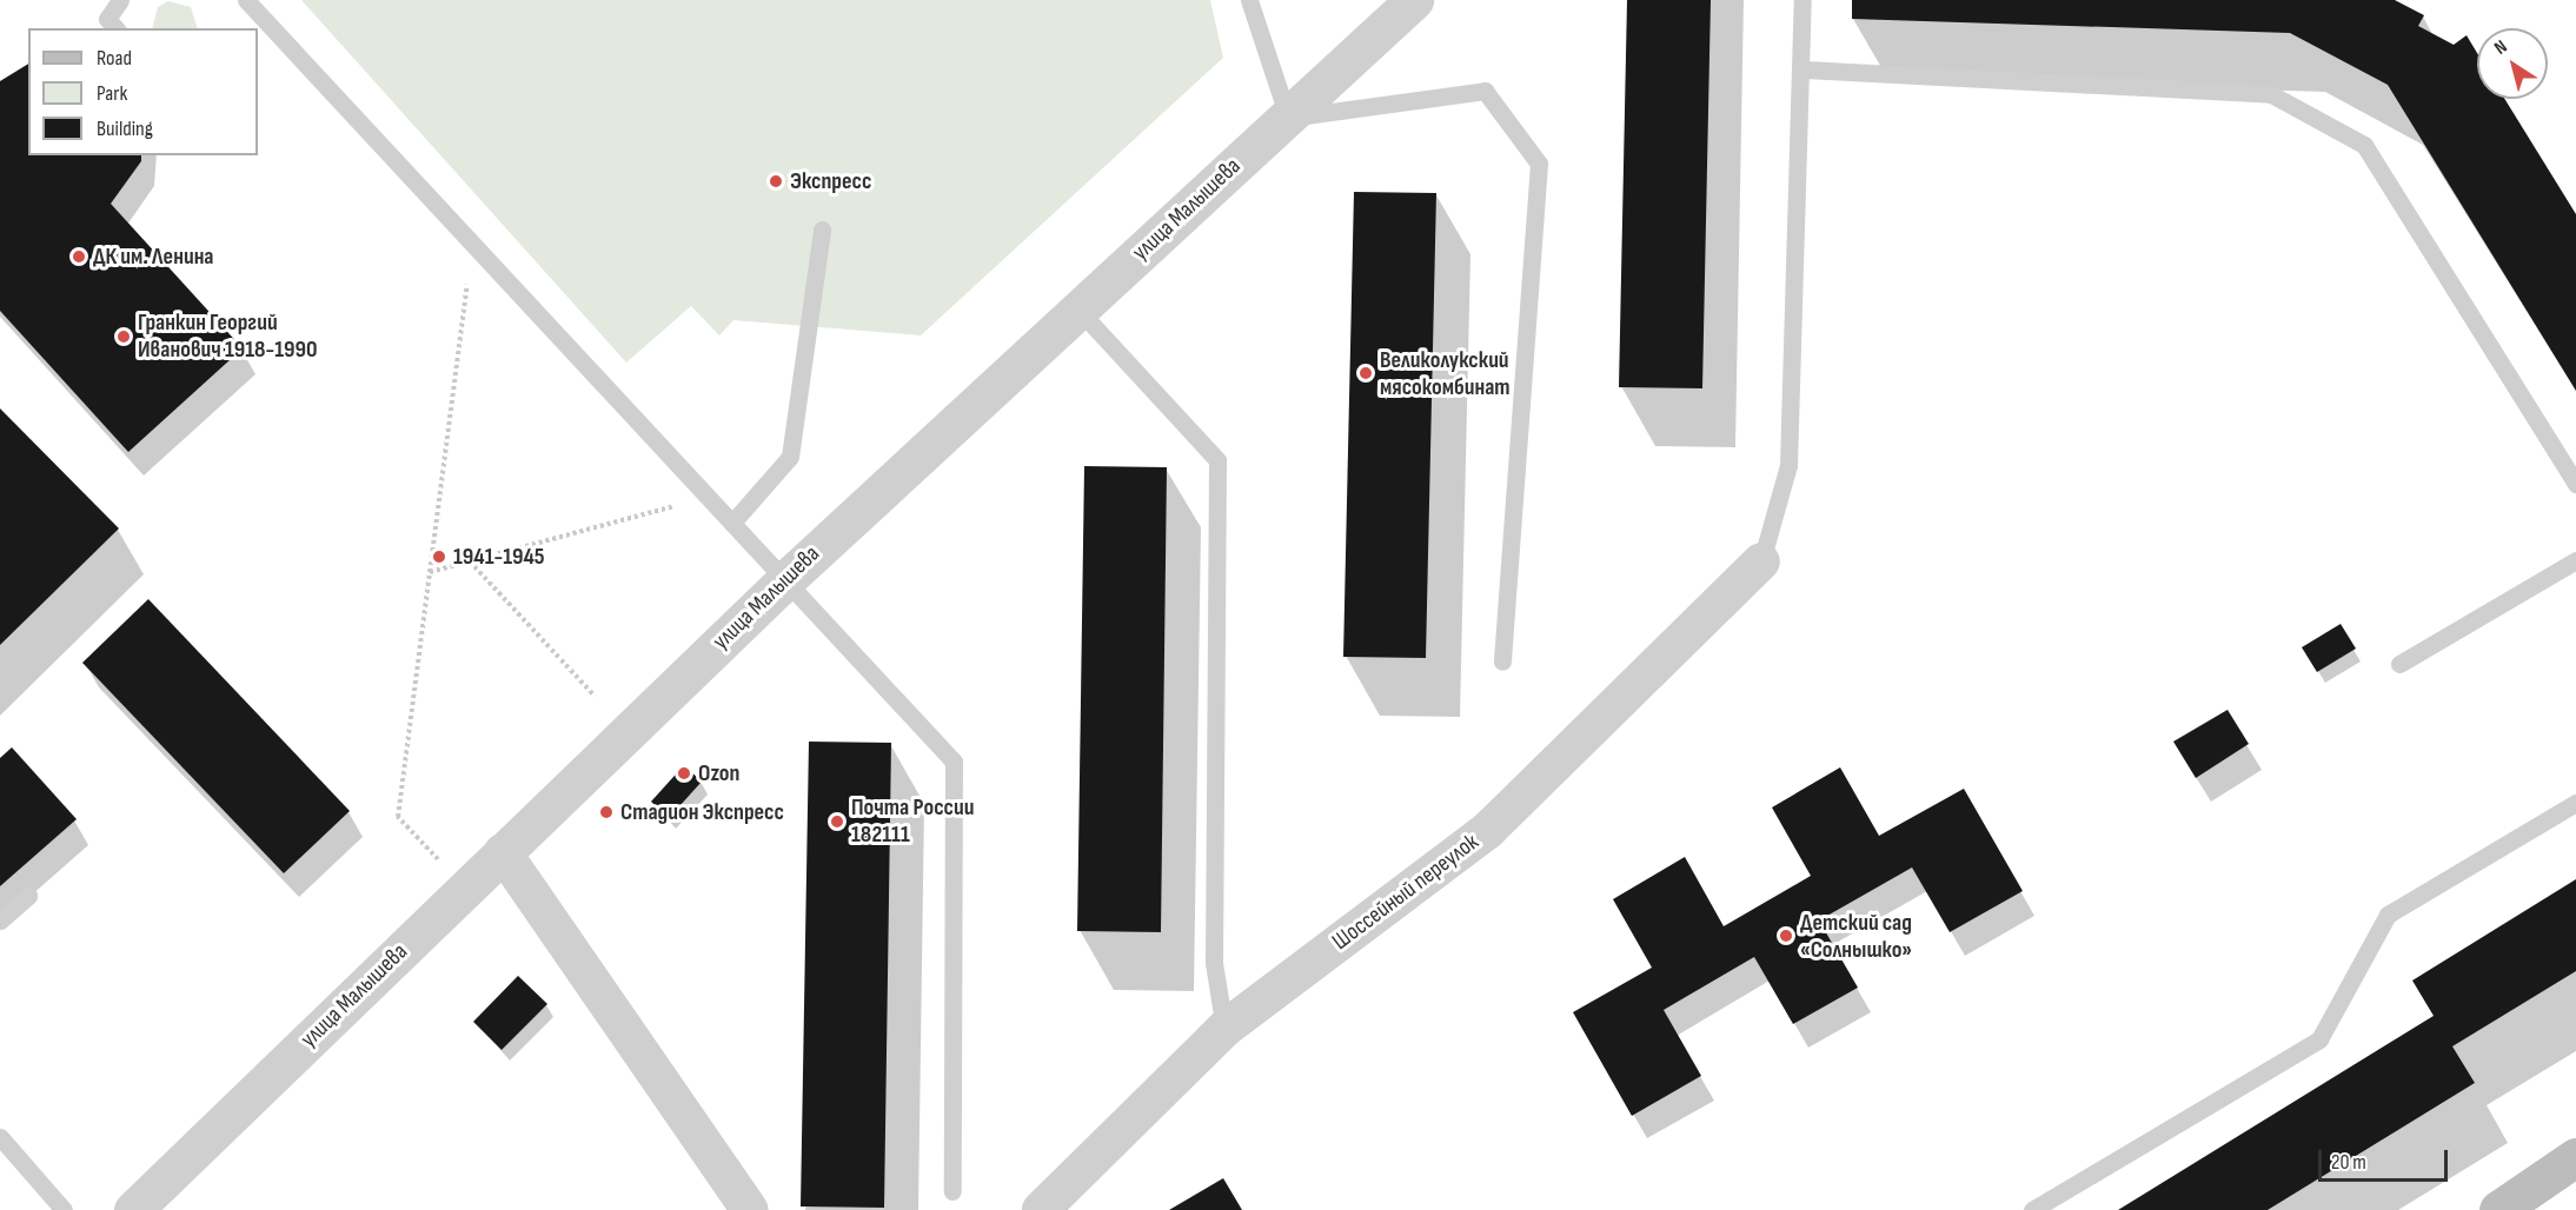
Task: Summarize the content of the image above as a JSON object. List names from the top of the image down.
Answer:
{
  "streets": {
    "street": ["улица Малышева", "Шоссейный переулок"]
  },
  "places": [
    "Экспресс",
    "ДК им. Ленина",
    "Гранкин Георгий Иванович 1918-1990",
    "Великолукский мясокомбинат",
    "1941-1945",
    "Ozon",
    "Стадион Экспресс",
    "Почта России 182111",
    "Детский сад «Солнышко»"
  ],
  "legend": ["Road", "Park", "Building"],
  "scale_bar": "20 m",
  "north": "top left"
}
